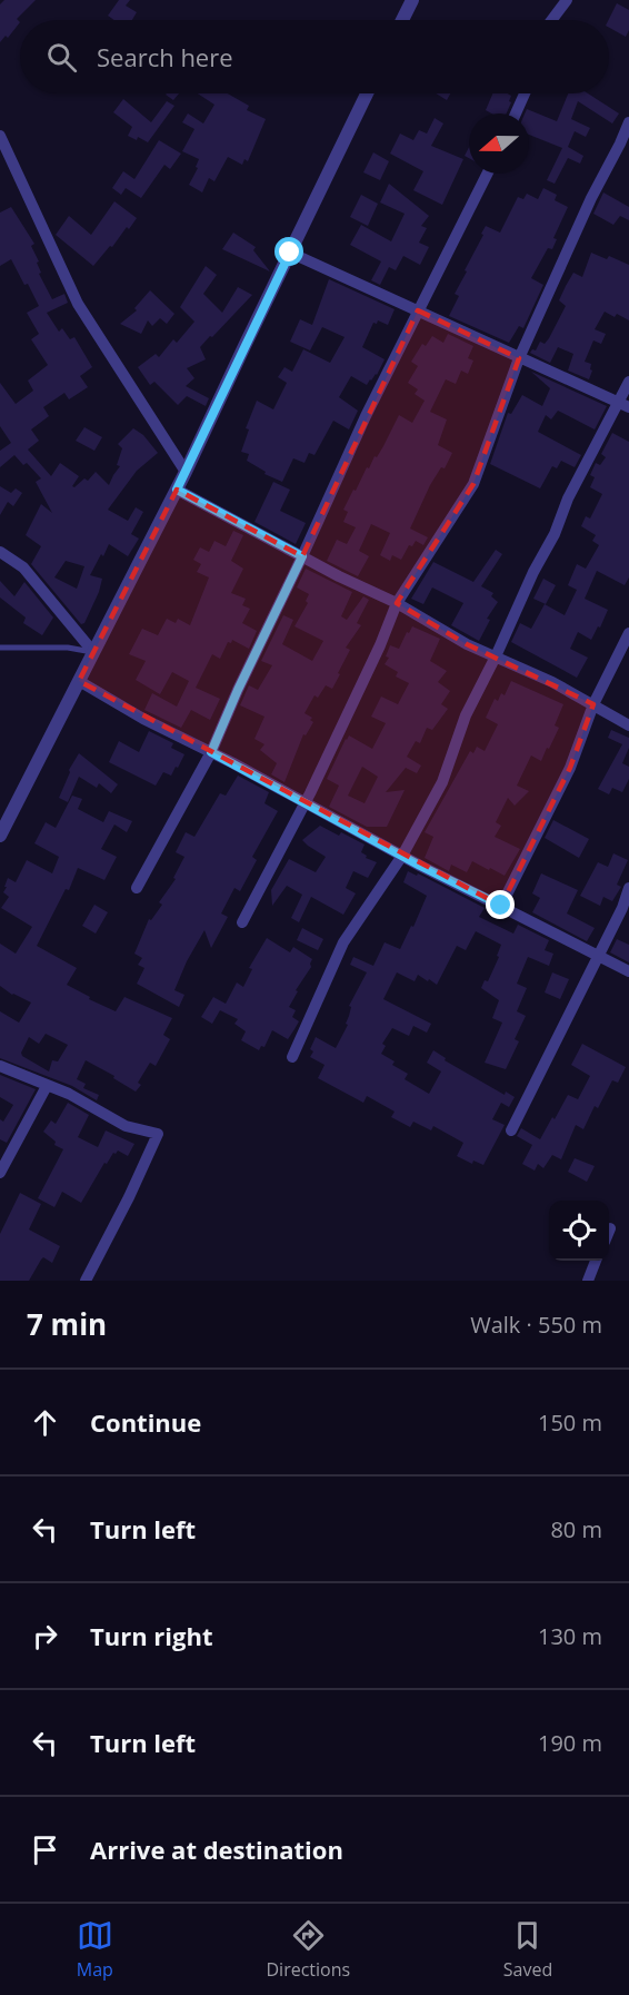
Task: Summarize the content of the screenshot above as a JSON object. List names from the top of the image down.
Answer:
{
  "north": "left",
  "page": {
    "search": "Search here",
    "heading": ["7 min", "Walk · 550 m"],
    "list": [
      ["Continue", "150 m"],
      ["Turn left", "80 m"],
      ["Turn right", "130 m"],
      ["Turn left", "190 m"],
      "Arrive at destination"
    ],
    "nav": ["Map", "Directions", "Saved"]
  }
}
